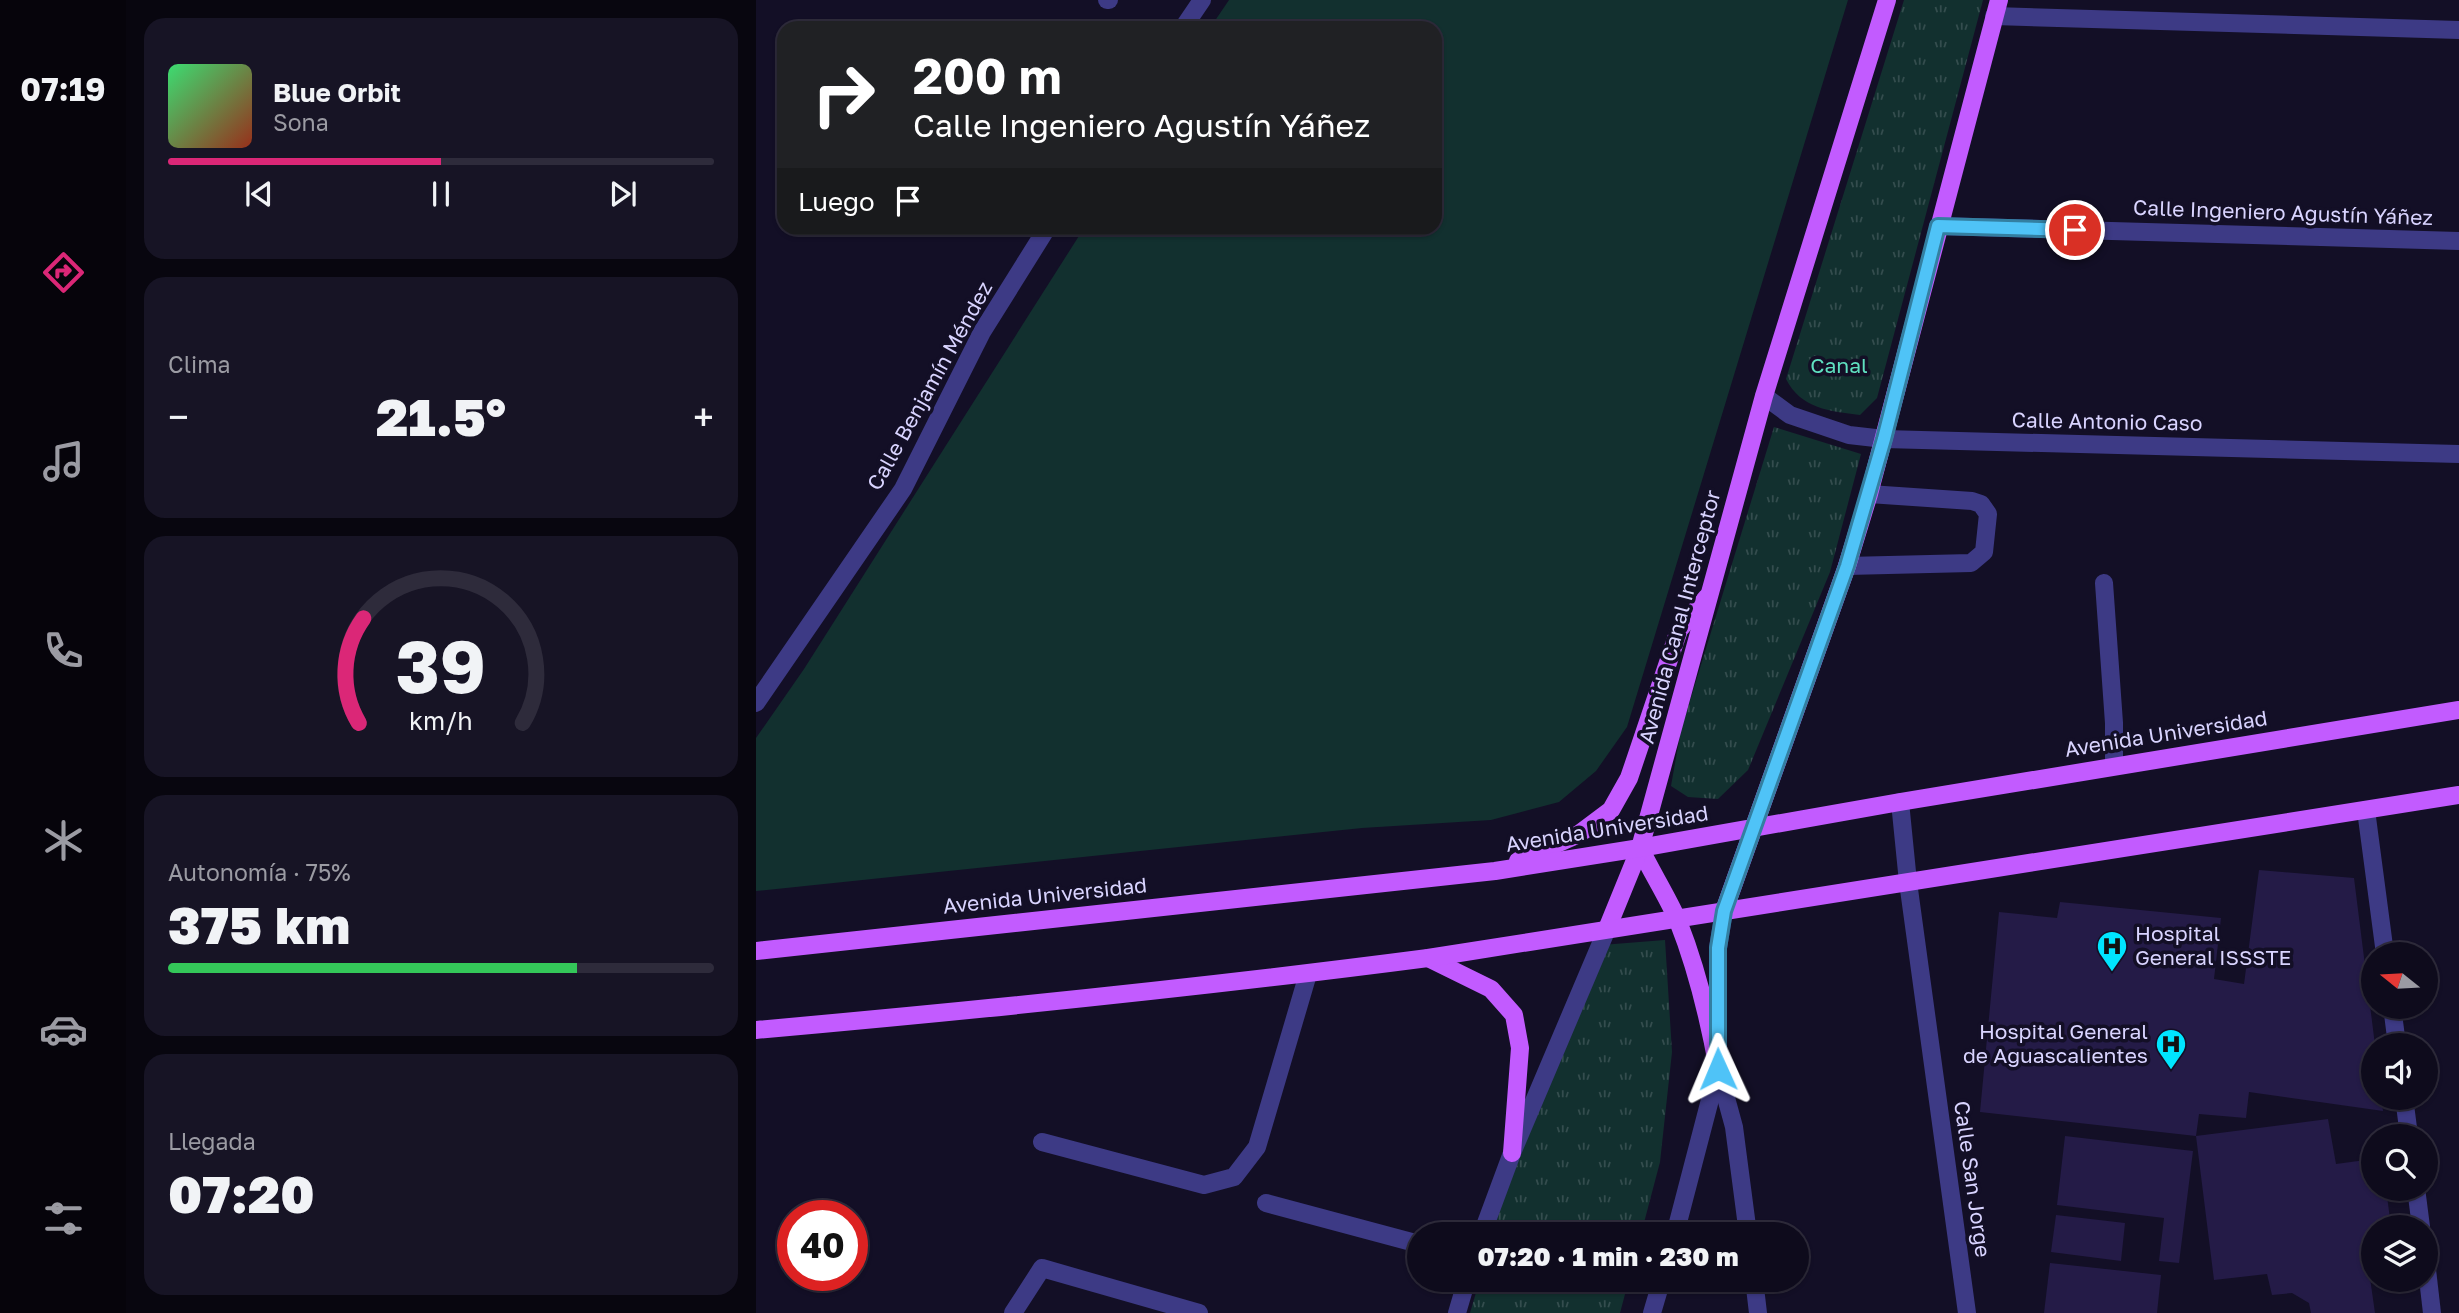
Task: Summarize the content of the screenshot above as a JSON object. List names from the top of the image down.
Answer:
{
  "streets": {
    "main road": ["Avenida Canal Interceptor", "Avenida Universidad"],
    "street": [
      "Calle Ingeniero Agustín Yáñez",
      "Calle Benjamín Méndez",
      "Calle Antonio Caso",
      "Calle San Jorge"
    ]
  },
  "crossings": [
    ["Calle Antonio Caso", "Avenida Canal Interceptor"],
    ["Avenida Canal Interceptor", "Avenida Universidad"],
    ["Avenida Universidad", "Calle San Jorge"]
  ],
  "parks": ["Canal"],
  "places": {
    "hospital": ["Hospital General ISSSTE", "Hospital General de Aguascalientes"]
  },
  "north": "left",
  "page": {
    "tabs": "07:19",
    "turn": ["200 m", "Calle Ingeniero Agustín Yáñez"],
    "song": ["Blue Orbit", "Sona"],
    "then": "Luego",
    "tile": [
      "Clima",
      ["Autonomía · 75%", "375 km"],
      ["Llegada", "07:20"]
    ],
    "heat": ["−", "21.5°", "+"],
    "limit": "40",
    "trip": "07:20 · 1 min · 230 m",
    "gauge": ["39", "km/h"]
  }
}
